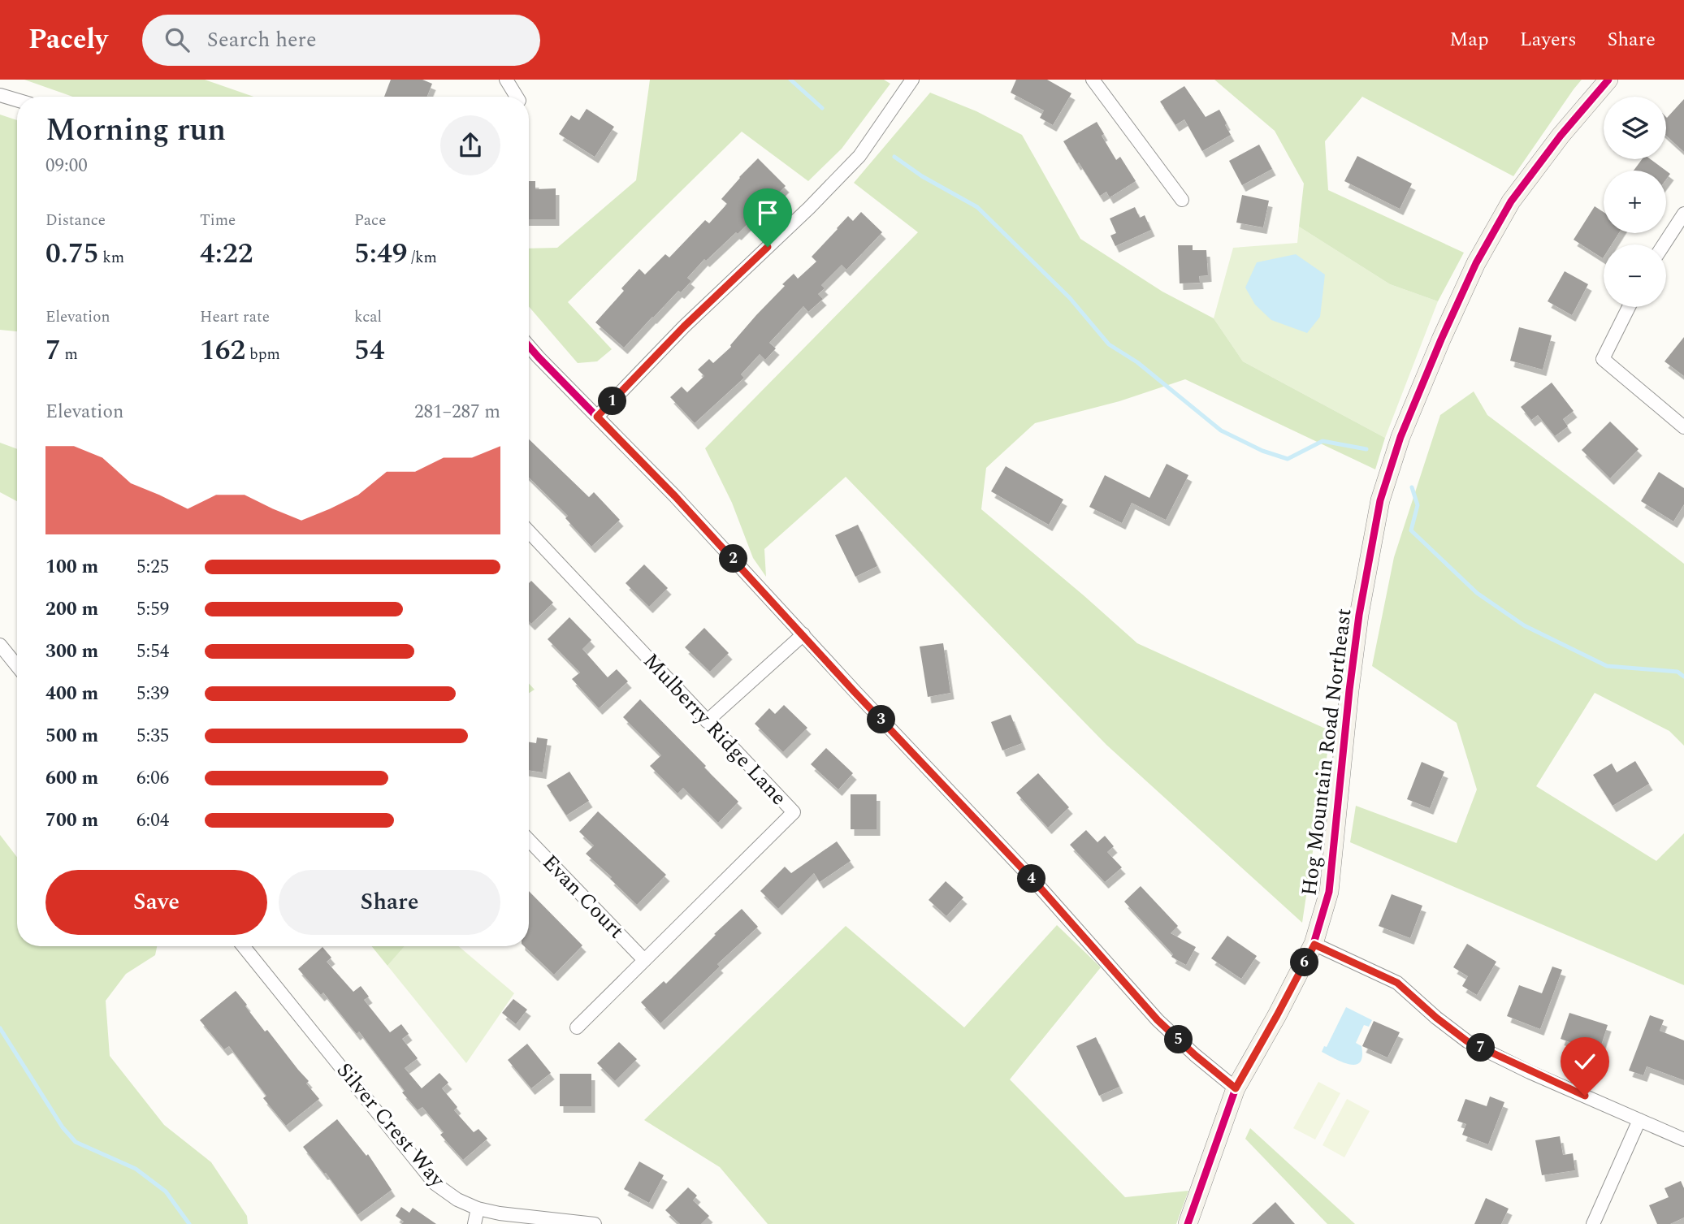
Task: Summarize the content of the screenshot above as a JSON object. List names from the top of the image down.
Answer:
{
  "streets": {
    "street": [
      "Mulberry Ridge Lane",
      "Hog Mountain Road Northeast",
      "Evan Court",
      "Silver Crest Way"
    ]
  },
  "crossings": [
    ["Mulberry Ridge Lane", "Evan Court"]
  ],
  "page": {
    "header": "Pacely",
    "search": "Search here",
    "nav": ["Map", "Layers", "Share"],
    "map_buttons": ["+", "−"],
    "heading": ["Morning run", "09:00"],
    "stats": [
      ["Distance", "0.75 km"],
      ["Time", "4:22"],
      ["Pace", "5:49 /km"],
      ["Elevation", "7 m"],
      ["Heart rate", "162 bpm"],
      ["kcal", "54"]
    ],
    "pins": [
      "1",
      "2",
      "3",
      "4",
      "6",
      "5",
      "7"
    ],
    "chart": ["Elevation", "281–287 m"],
    "list": [
      {
        "name": "100 m",
        "note": "5:25"
      },
      {
        "name": "200 m",
        "note": "5:59"
      },
      {
        "name": "300 m",
        "note": "5:54"
      },
      {
        "name": "400 m",
        "note": "5:39"
      },
      {
        "name": "500 m",
        "note": "5:35"
      },
      {
        "name": "600 m",
        "note": "6:06"
      },
      {
        "name": "700 m",
        "note": "6:04"
      }
    ],
    "buttons": ["Save", "Share"]
  }
}
